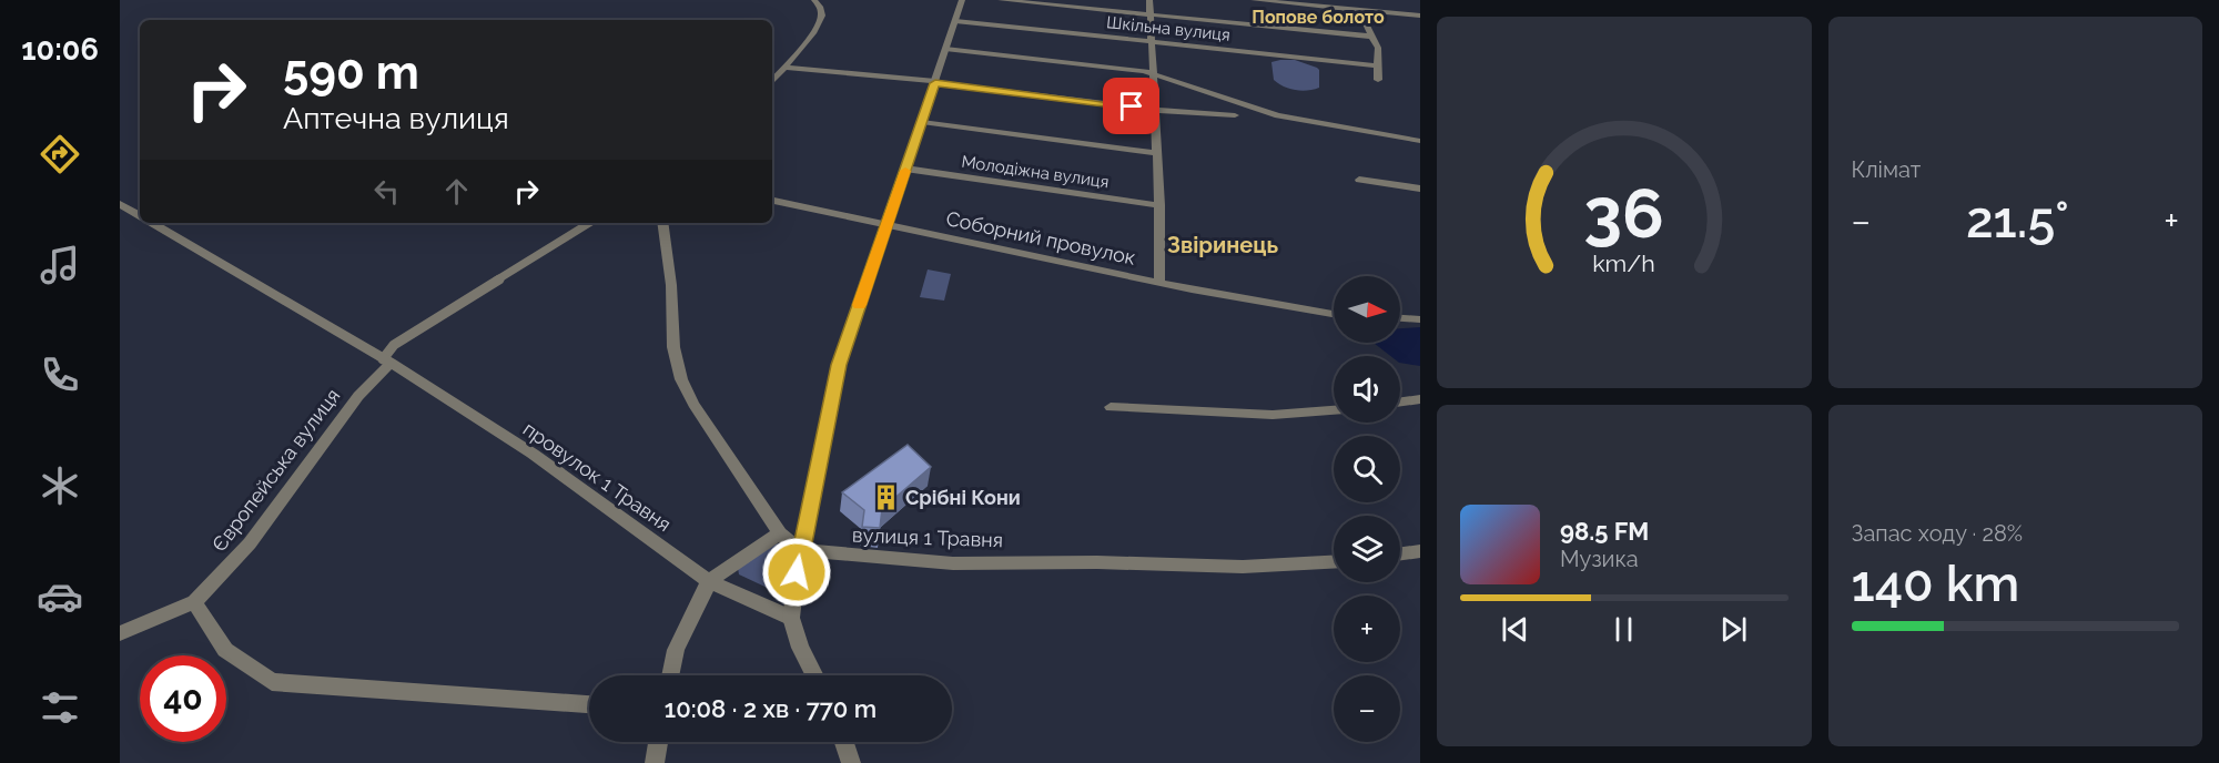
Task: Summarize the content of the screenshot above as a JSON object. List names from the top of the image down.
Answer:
{
  "streets": {
    "street": [
      "Шкільна вулиця",
      "Молодіжна вулиця",
      "Соборний провулок",
      "Європейська вулиця",
      "провулок 1 Травня",
      "вулиця 1 Травня"
    ]
  },
  "crossings": [
    ["Європейська вулиця", "провулок 1 Травня"]
  ],
  "districts": ["Попове болото", "Звіринець"],
  "places": {
    "building": ["Срібні Кони"]
  },
  "north": "right",
  "page": {
    "tabs": "10:06",
    "tile": [
      "Клімат",
      ["Запас ходу · 28%", "140 km"]
    ],
    "turn": ["590 m", "Аптечна вулиця"],
    "heat": ["−", "21.5°", "+"],
    "map_buttons": ["+", "−"],
    "song": ["98.5 FM", "Музика"],
    "limit": "40",
    "trip": "10:08 · 2 хв · 770 m",
    "gauge": ["36", "km/h"]
  }
}
